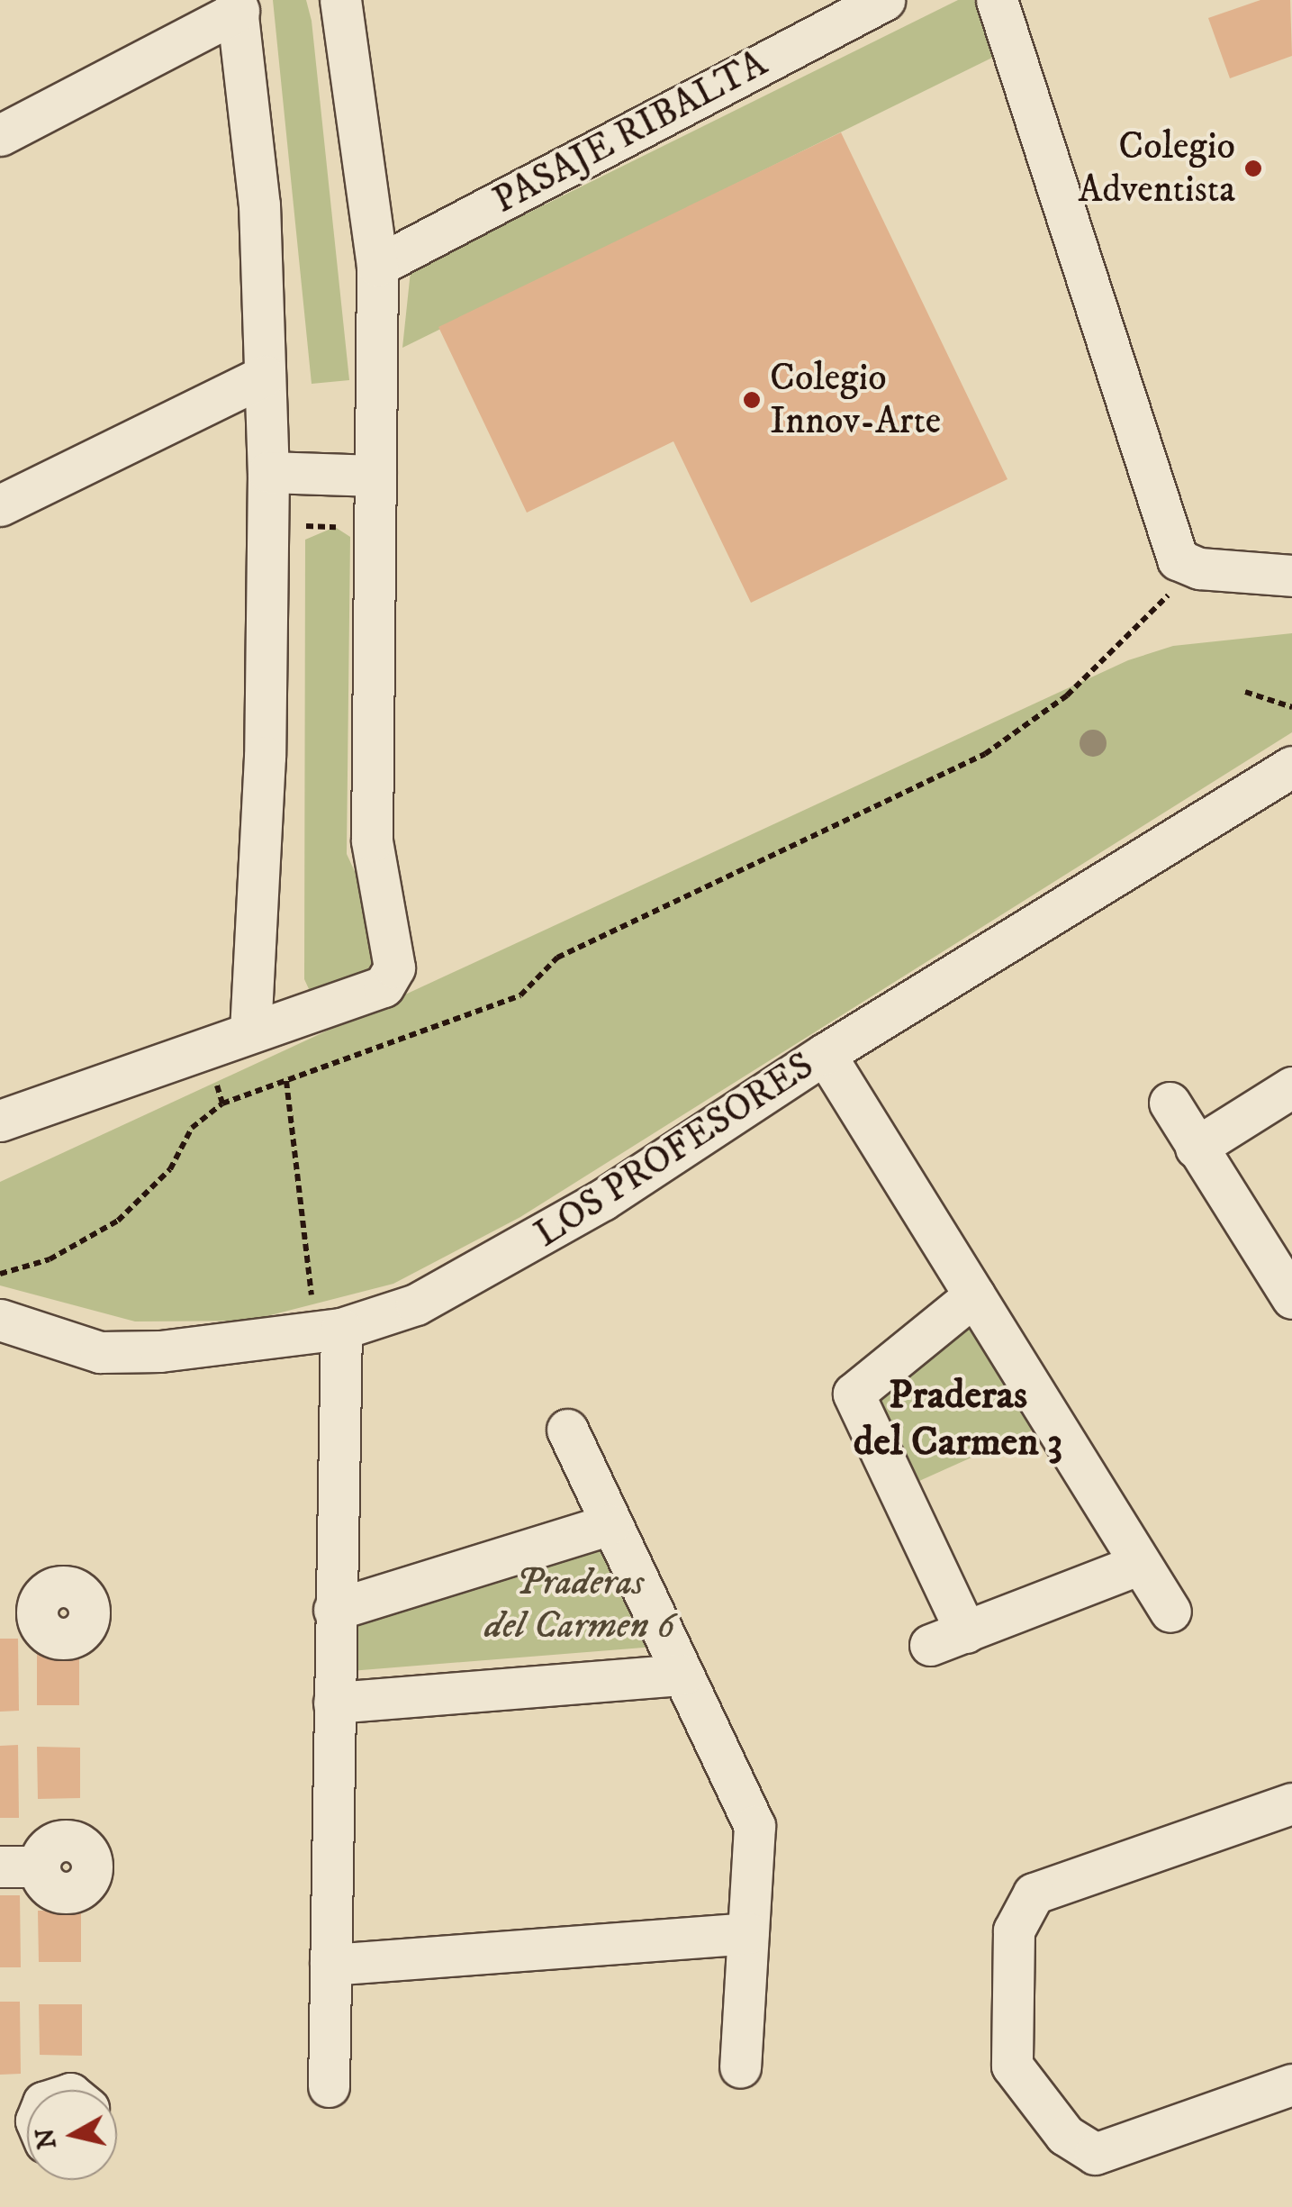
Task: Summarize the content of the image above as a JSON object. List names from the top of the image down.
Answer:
{
  "streets": {
    "street": ["PASAJE RIBALTA", "LOS PROFESORES"]
  },
  "districts": ["Praderas del Carmen 3"],
  "parks": ["Praderas del Carmen 6"],
  "places": ["Colegio Adventista", "Colegio Innov-Arte"],
  "north": "left"
}
